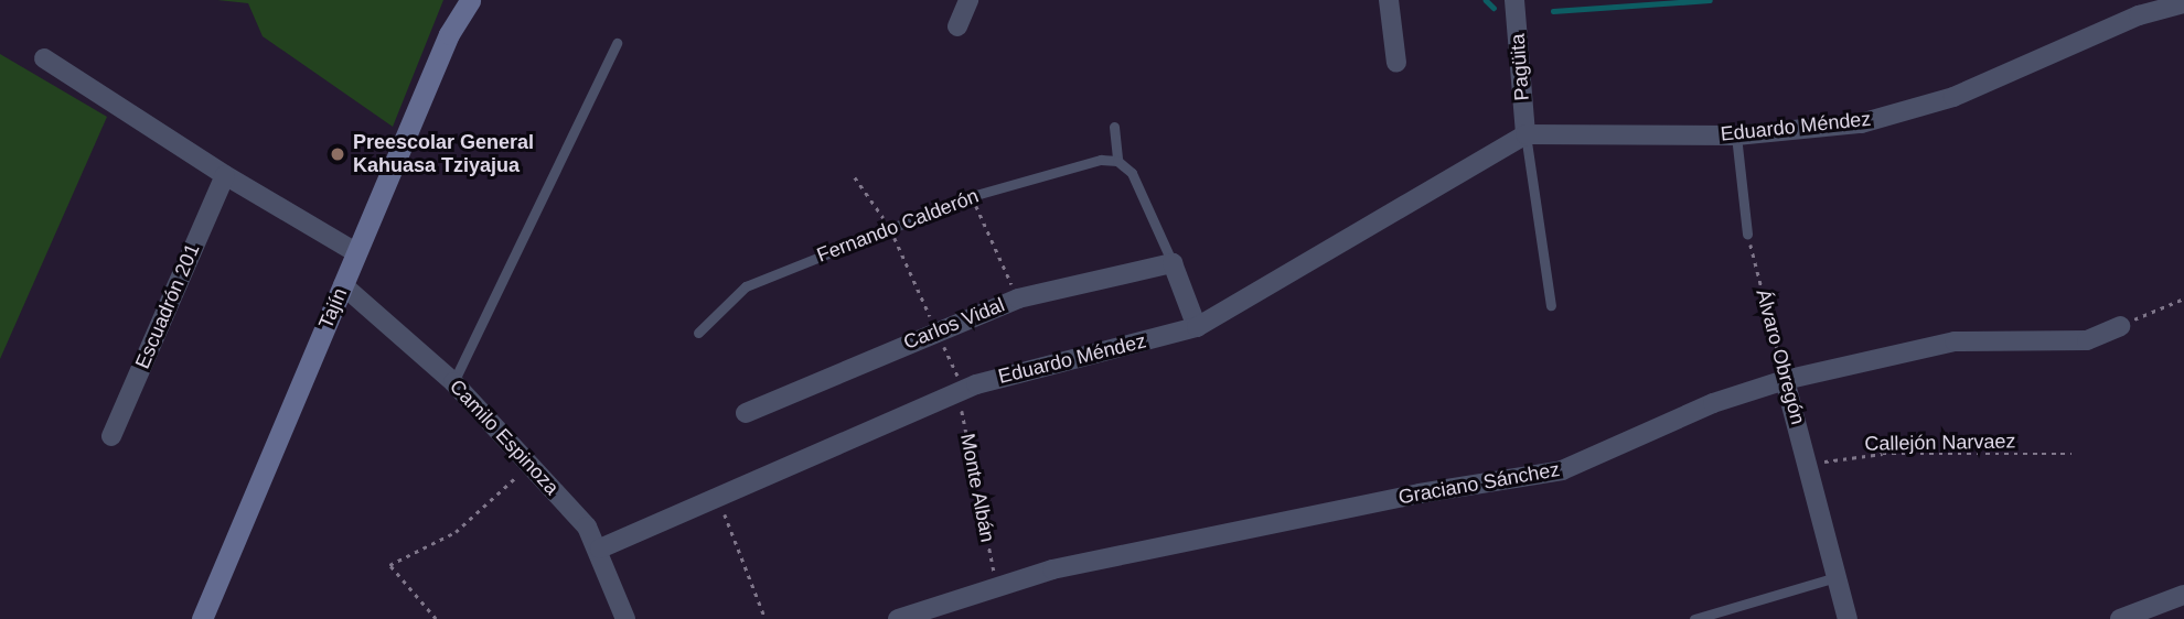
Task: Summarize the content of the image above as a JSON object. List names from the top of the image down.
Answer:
{
  "streets": {
    "main road": ["Tajín"],
    "street": [
      "Pagüita",
      "Eduardo Méndez",
      "Escuadrón 201",
      "Carlos Vidal",
      "Álvaro Obregón",
      "Camilo Espinoza",
      "Graciano Sánchez"
    ],
    "lane": ["Fernando Calderón"],
    "path": ["Callejón Narvaez", "Monte Albán"]
  },
  "crossings": [
    ["Pagüita", "Eduardo Méndez"],
    ["Eduardo Méndez", "Camilo Espinoza"],
    ["Eduardo Méndez", "Monte Albán"],
    ["Fernando Calderón", "Monte Albán"],
    ["Tajín", "Camilo Espinoza"],
    ["Carlos Vidal", "Monte Albán"],
    ["Álvaro Obregón", "Callejón Narvaez"],
    ["Álvaro Obregón", "Graciano Sánchez"],
    ["Graciano Sánchez", "Monte Albán"]
  ],
  "places": ["Preescolar General Kahuasa Tziyajua"]
}
